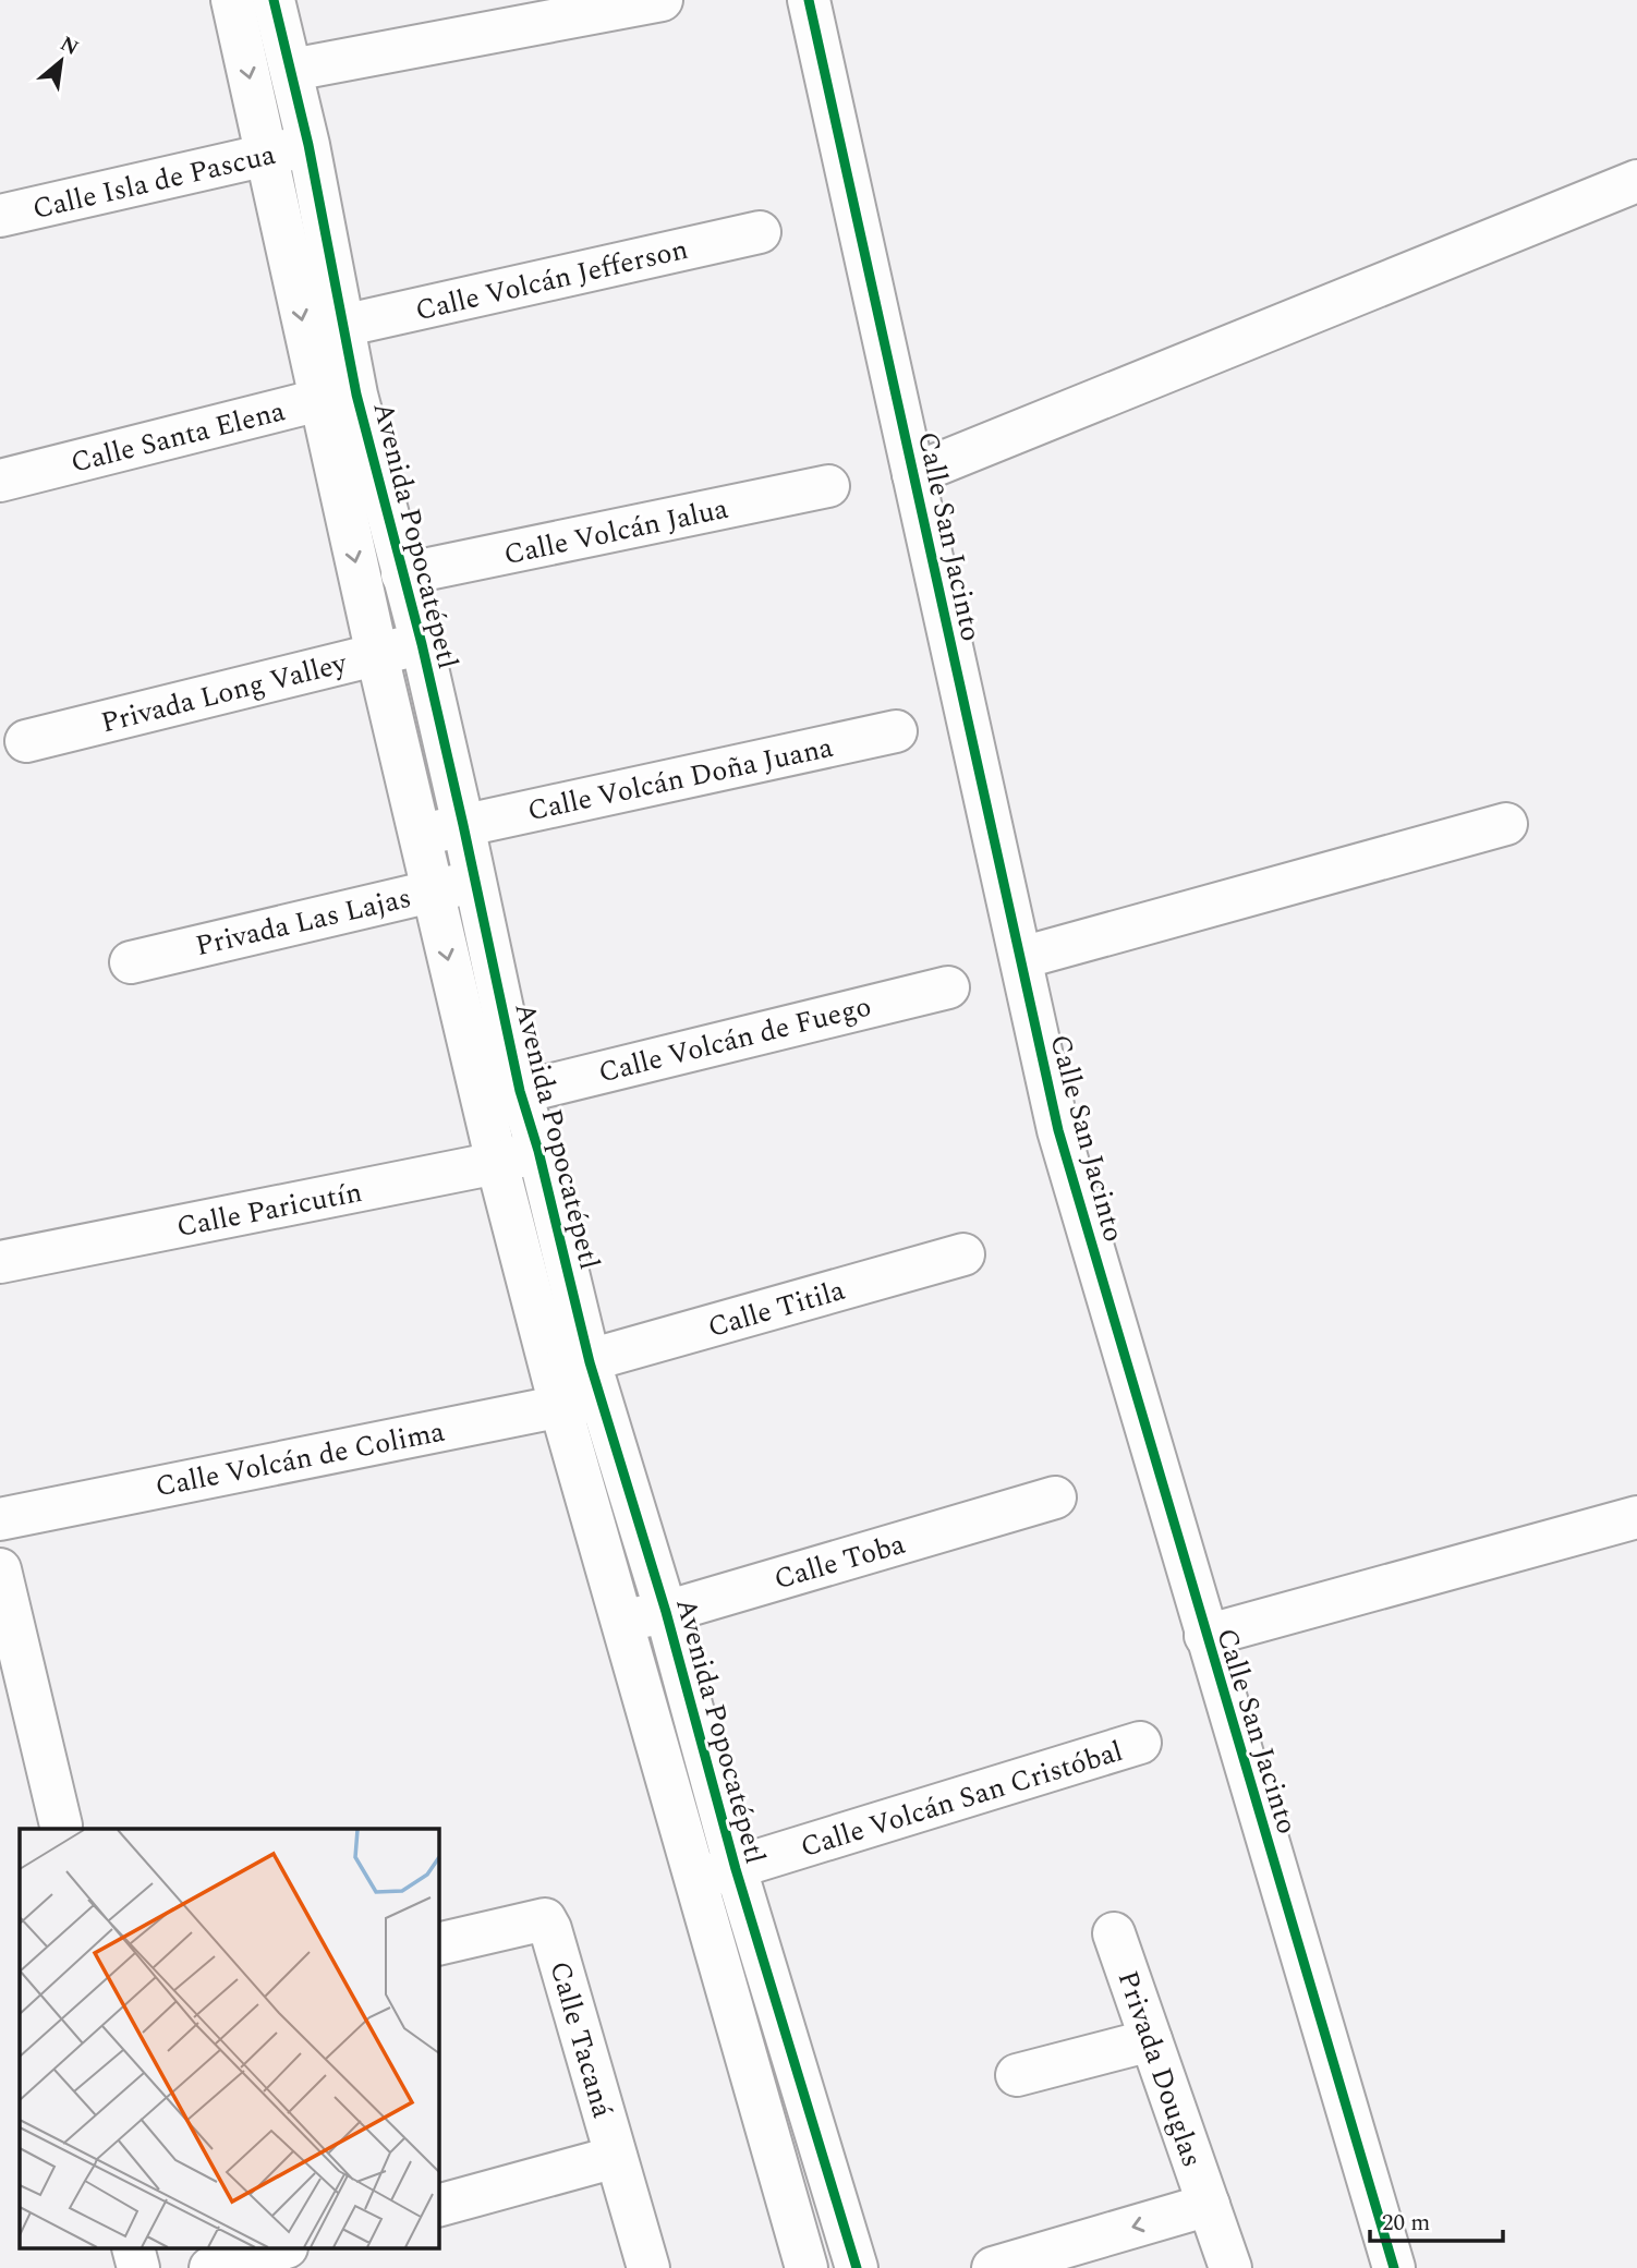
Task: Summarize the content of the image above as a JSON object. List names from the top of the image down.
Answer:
{
  "streets": {
    "street": [
      "Calle Isla de Pascua",
      "Calle Volcán Jefferson",
      "Calle Santa Elena",
      "Calle Volcán Jalua",
      "Avenida Popocatépetl",
      "Calle San Jacinto",
      "Privada Long Valley",
      "Calle Volcán Doña Juana",
      "Privada Las Lajas",
      "Calle Volcán de Fuego",
      "Calle Paricutín",
      "Calle Titila",
      "Calle Volcán de Colima",
      "Calle Toba",
      "Calle Volcán San Cristóbal",
      "Calle Tacaná",
      "Privada Douglas"
    ]
  },
  "crossings": [
    ["Calle Isla de Pascua", "Avenida Popocatépetl"],
    ["Calle Volcán Jefferson", "Avenida Popocatépetl"],
    ["Calle Santa Elena", "Avenida Popocatépetl"],
    ["Calle Volcán Jalua", "Avenida Popocatépetl"],
    ["Avenida Popocatépetl", "Privada Long Valley"],
    ["Avenida Popocatépetl", "Calle Volcán Doña Juana"],
    ["Avenida Popocatépetl", "Privada Las Lajas"],
    ["Avenida Popocatépetl", "Calle Volcán de Fuego"],
    ["Avenida Popocatépetl", "Calle Paricutín"],
    ["Avenida Popocatépetl", "Calle Titila"],
    ["Avenida Popocatépetl", "Calle Volcán de Colima"],
    ["Avenida Popocatépetl", "Calle Toba"],
    ["Avenida Popocatépetl", "Calle Volcán San Cristóbal"],
    ["Calle Titila", "Calle Volcán de Colima"]
  ],
  "scale_bar": "20 m",
  "north": "top right"
}
